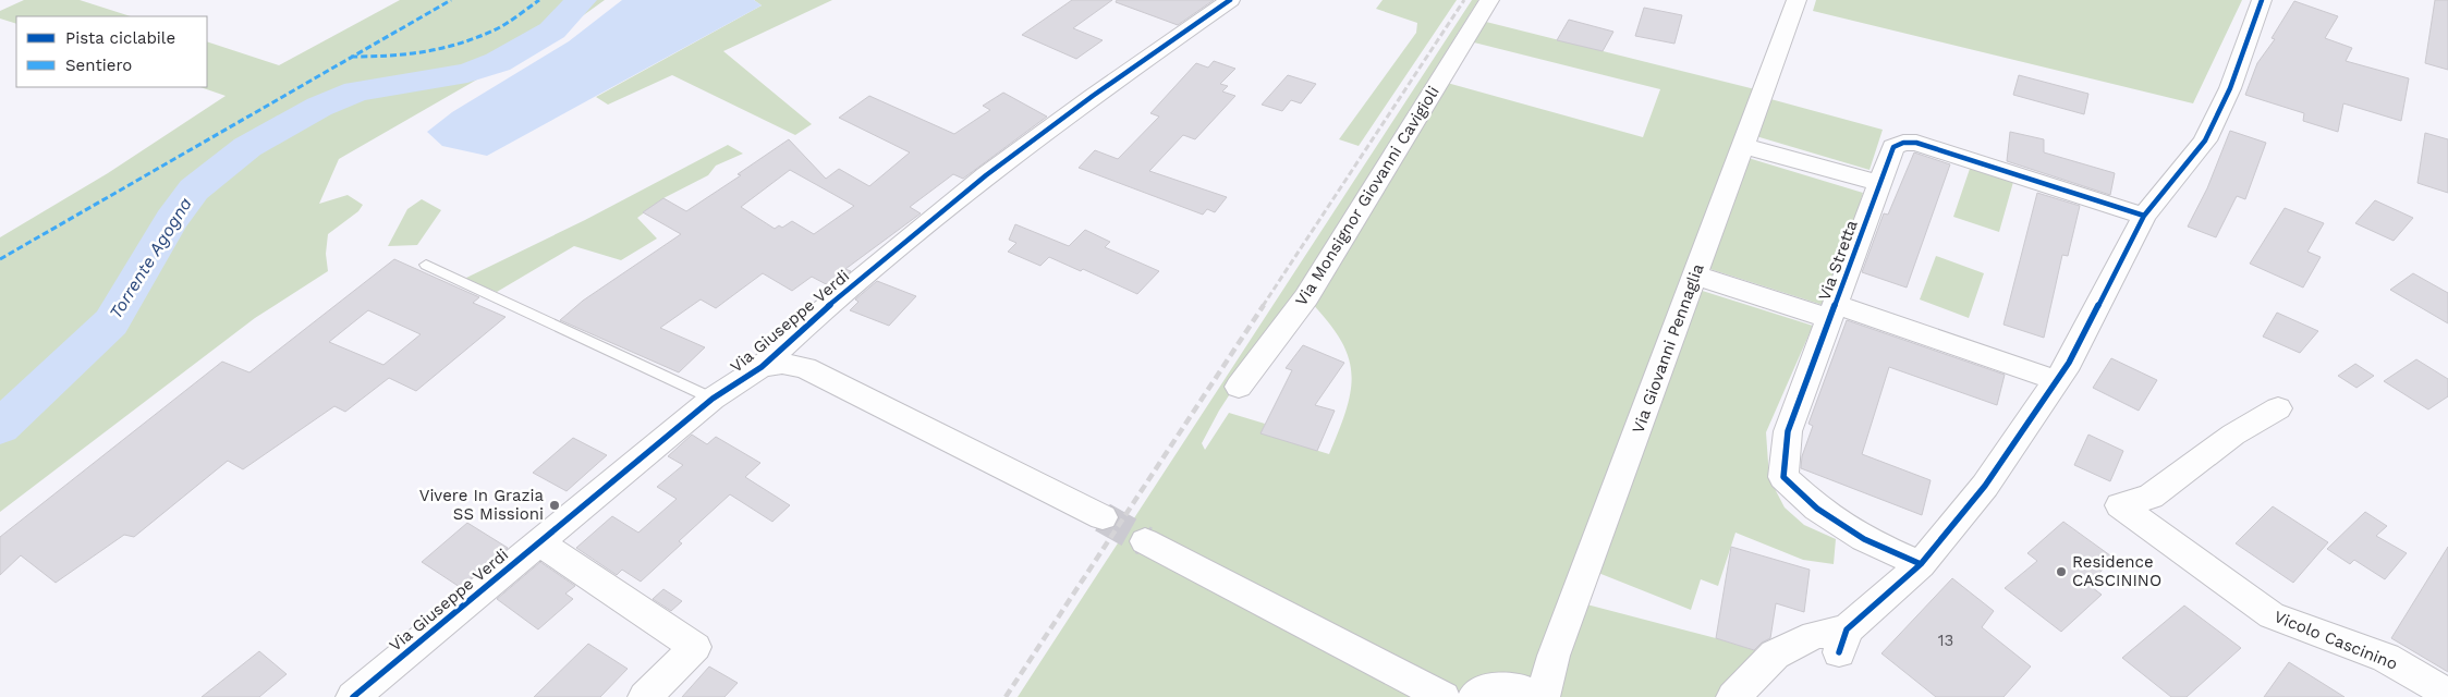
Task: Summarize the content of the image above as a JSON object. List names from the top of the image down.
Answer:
{
  "streets": {
    "street": [
      "Via Monsignor Giovanni Cavigioli",
      "Via Stretta",
      "Via Giuseppe Verdi",
      "Via Giovanni Pennaglia",
      "Vicolo Cascinino"
    ]
  },
  "crossings": [
    ["Via Stretta", "Via Giovanni Pennaglia"]
  ],
  "water": ["Torrente Agogna"],
  "places": ["Vivere In Grazia SS Missioni", "Residence CASCININO"],
  "house_numbers": ["13"],
  "legend": ["Pista ciclabile", "Sentiero"]
}
